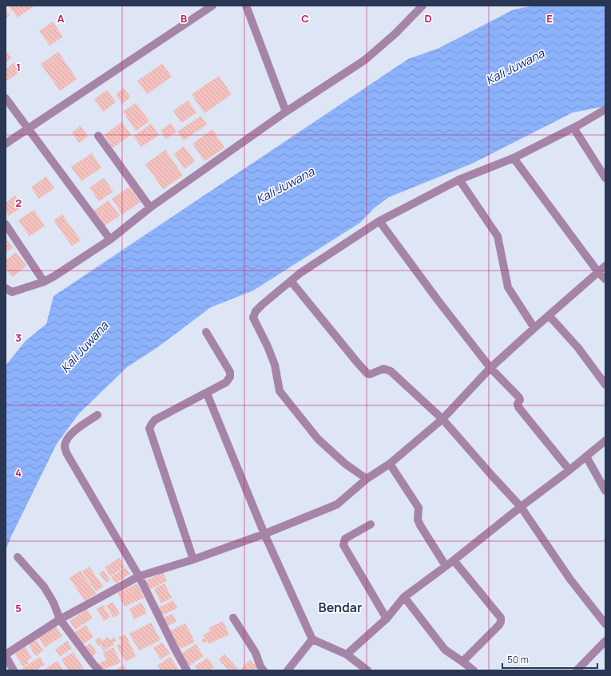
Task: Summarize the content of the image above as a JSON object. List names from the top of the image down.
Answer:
{
  "districts": ["Bendar"],
  "water": ["Kali Juwana"],
  "scale_bar": "50 m",
  "grid": {
    "columns": [
      "A",
      "B",
      "C",
      "D",
      "E"
    ],
    "rows": [
      "1",
      "2",
      "3",
      "4",
      "5"
    ]
  }
}
